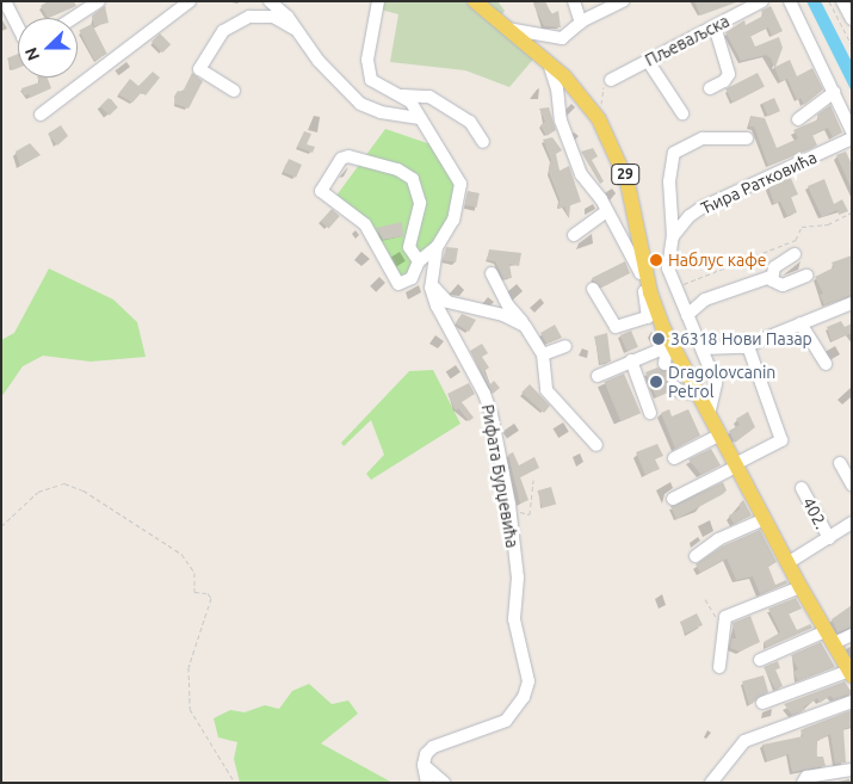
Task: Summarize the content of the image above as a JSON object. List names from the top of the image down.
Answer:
{
  "streets": {
    "main road": ["29"],
    "street": [
      "Пљеваљска",
      "Ћира Ратковића",
      "Рифата Бурџевића",
      "402."
    ]
  },
  "crossings": [
    ["29", "402."]
  ],
  "places": ["Наблус кафе", "36318 Нови Пазар", "Dragolovcanin Petrol"],
  "north": "left"
}
